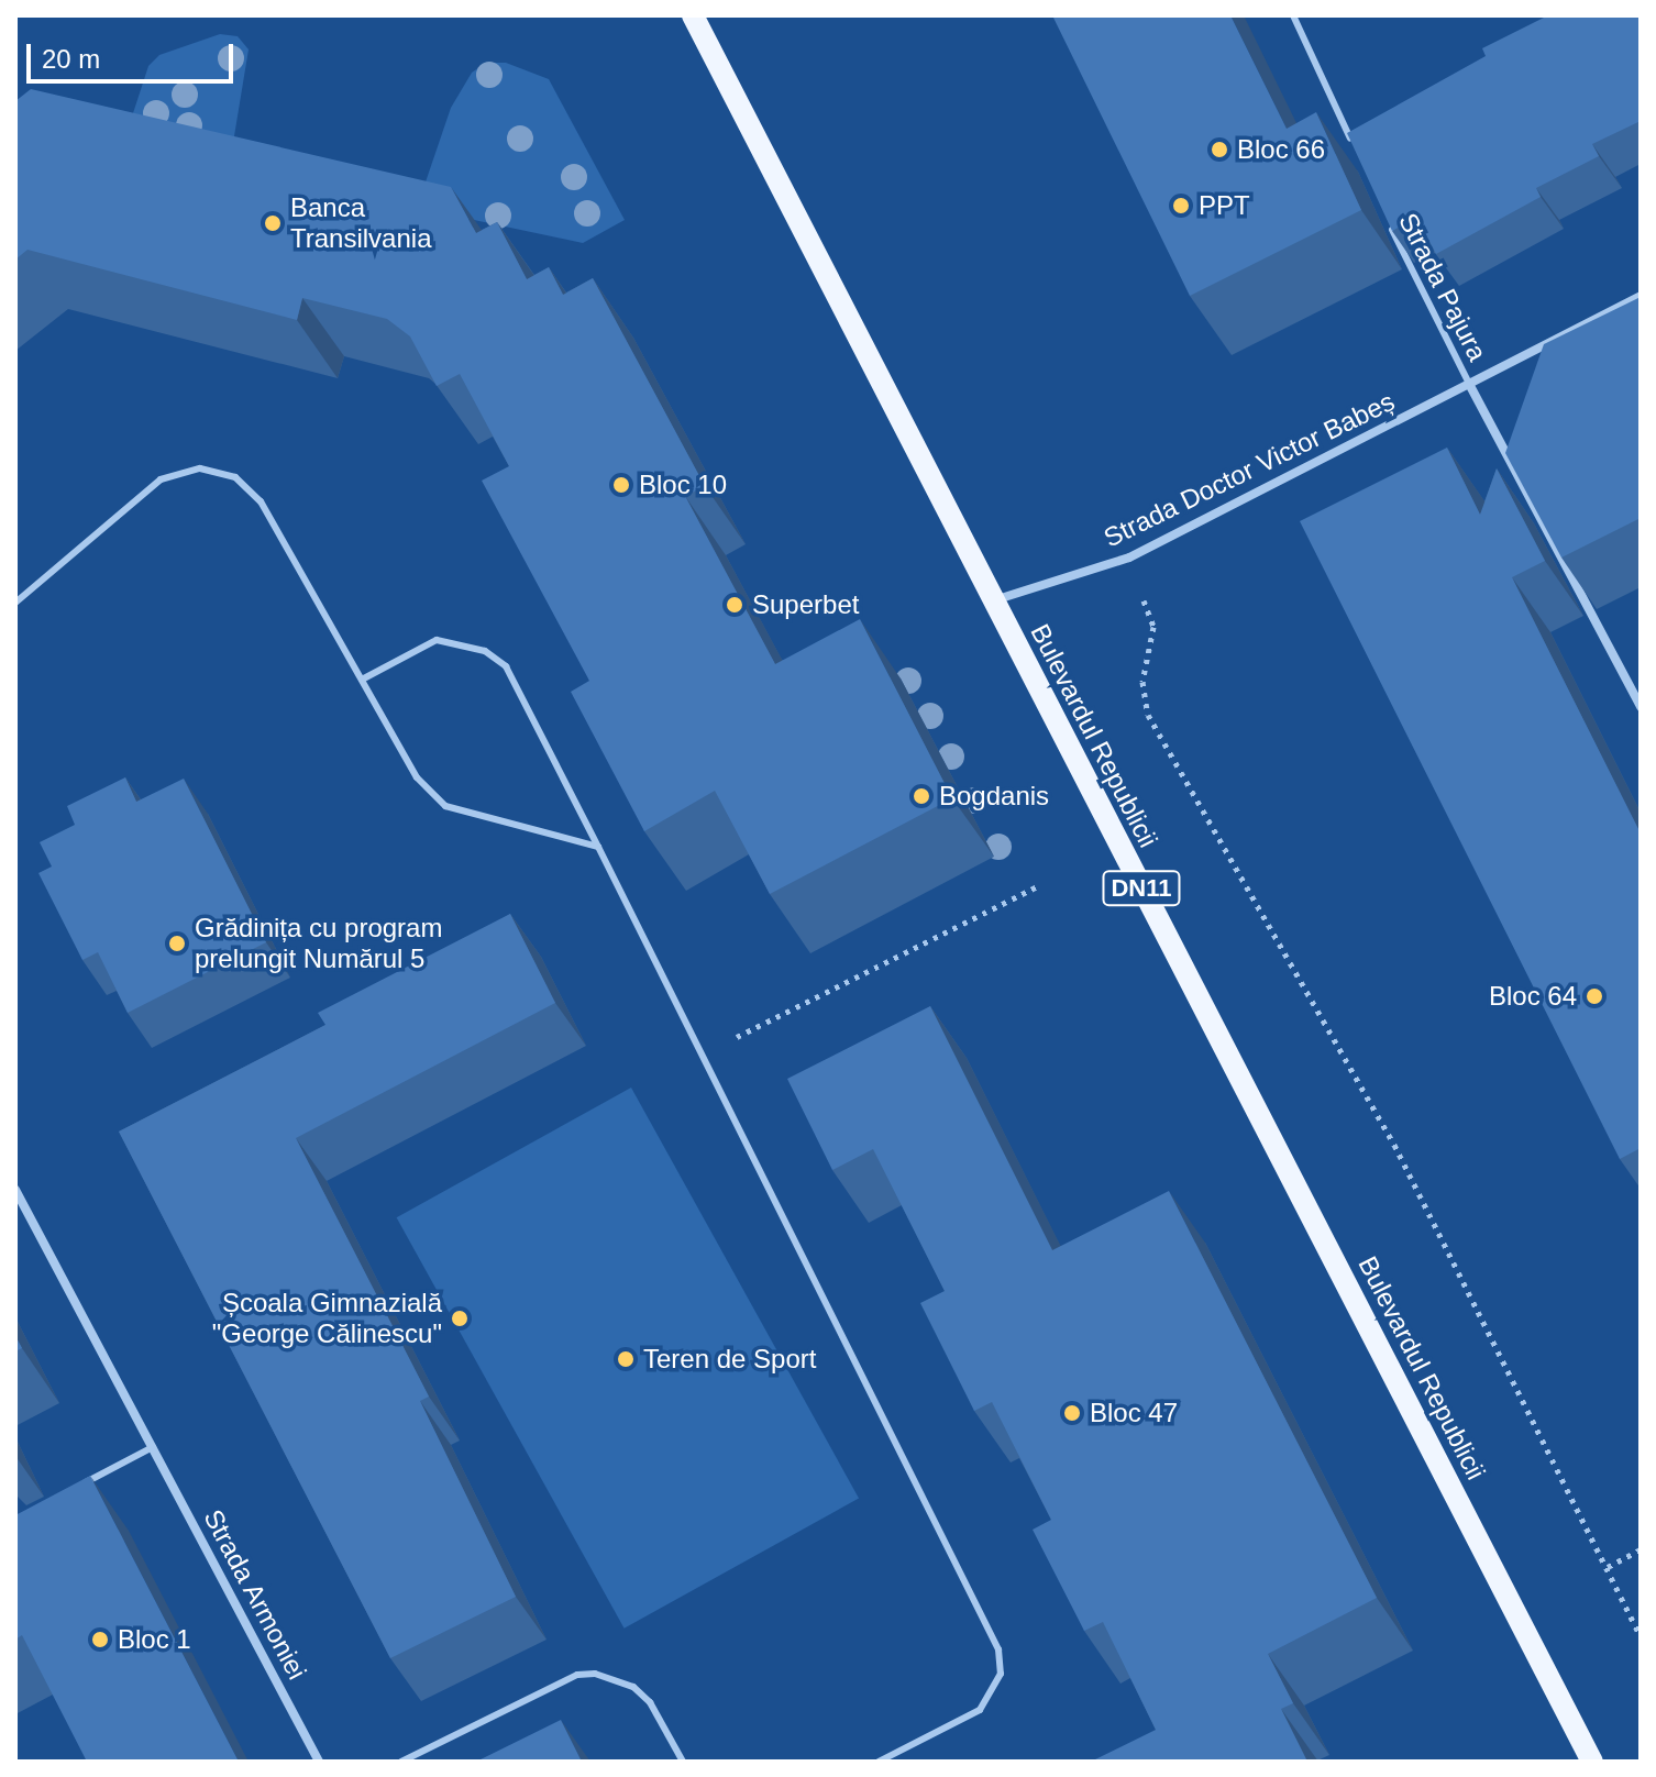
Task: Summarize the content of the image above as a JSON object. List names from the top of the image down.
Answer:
{
  "streets": {
    "main road": ["Bulevardul Republicii", "DN11"],
    "street": ["Strada Doctor Victor Babeș", "Strada Armoniei"],
    "lane": ["Strada Pajura"]
  },
  "crossings": [
    ["Strada Pajura", "Strada Doctor Victor Babeș"],
    ["Strada Doctor Victor Babeș", "Bulevardul Republicii"]
  ],
  "places": [
    "Bloc 66",
    "PPT",
    "Banca Transilvania",
    "Bloc 10",
    "Superbet",
    "Bogdanis",
    "Grădinița cu program prelungit Numărul 5",
    "Bloc 64",
    "Școala Gimnazială \"George Călinescu\"",
    "Teren de Sport",
    "Bloc 47",
    "Bloc 1"
  ],
  "scale_bar": "20 m"
}
